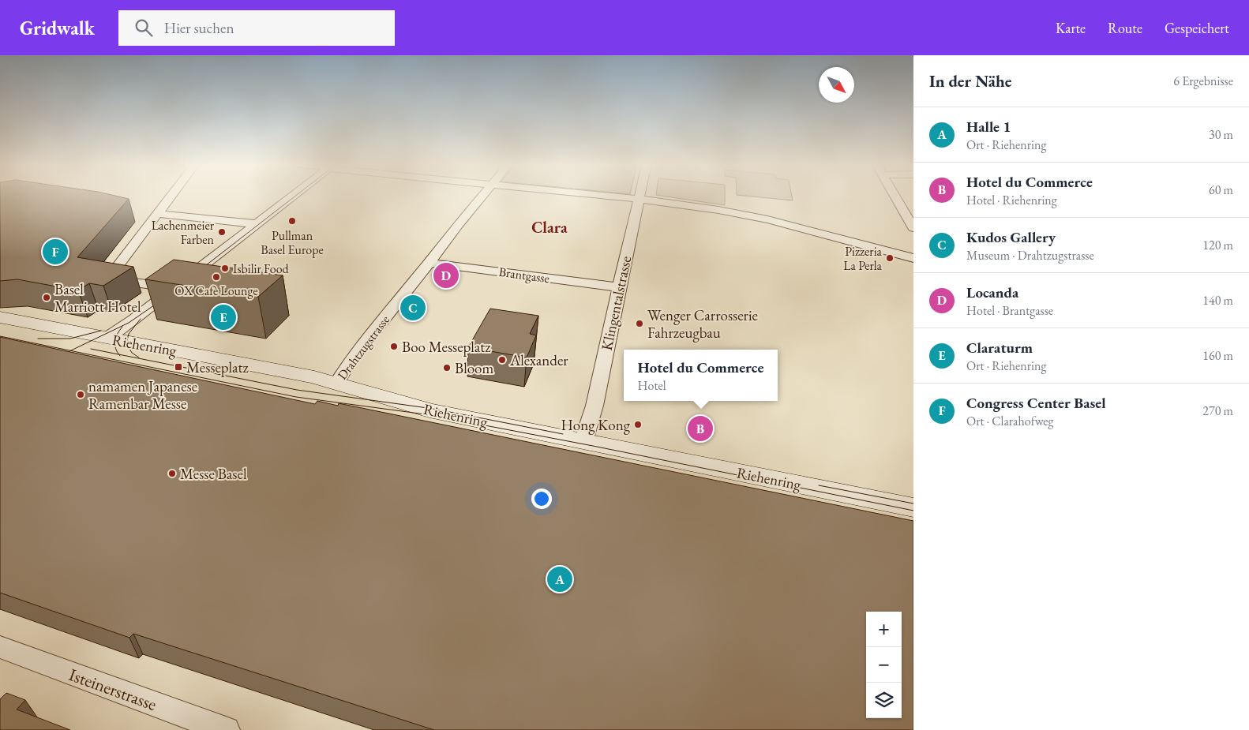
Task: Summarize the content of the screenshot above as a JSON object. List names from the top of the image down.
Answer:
{
  "streets": {
    "main road": ["Riehenring"],
    "street": [
      "Brantgasse",
      "Klingentalstrasse",
      "Drahtzugstrasse",
      "Isteinerstrasse"
    ]
  },
  "crossings": [
    ["Brantgasse", "Klingentalstrasse"],
    ["Brantgasse", "Drahtzugstrasse"],
    ["Klingentalstrasse", "Riehenring"],
    ["Riehenring", "Drahtzugstrasse"]
  ],
  "districts": ["Clara"],
  "places": {
    "other": [
      "Pullman Basel Europe",
      "Lachenmeier Farben",
      "Pizzeria La Perla",
      "Isbilir Food",
      "OX Cafè Lounge",
      "Basel Marriott Hotel",
      "Wenger Carrosserie Fahrzeugbau",
      "Boo Messeplatz",
      "Alexander",
      "Bloom",
      "namamen Japanese Ramenbar Messe",
      "Hong Kong",
      "Messe Basel"
    ],
    "transit": ["Messeplatz"]
  },
  "north": "bottom right",
  "page": {
    "header": "Gridwalk",
    "search": "Hier suchen",
    "nav": ["Karte", "Route", "Gespeichert"],
    "heading": ["In der Nähe", "6 Ergebnisse"],
    "list": [
      {
        "mark": "A",
        "name": "Halle 1",
        "note": "Ort · Riehenring",
        "value": "30 m"
      },
      {
        "mark": "B",
        "name": "Hotel du Commerce",
        "note": "Hotel · Riehenring",
        "value": "60 m"
      },
      {
        "mark": "C",
        "name": "Kudos Gallery",
        "note": "Museum · Drahtzugstrasse",
        "value": "120 m"
      },
      {
        "mark": "D",
        "name": "Locanda",
        "note": "Hotel · Brantgasse",
        "value": "140 m"
      },
      {
        "mark": "E",
        "name": "Claraturm",
        "note": "Ort · Riehenring",
        "value": "160 m"
      },
      {
        "mark": "F",
        "name": "Congress Center Basel",
        "note": "Ort · Clarahofweg",
        "value": "270 m"
      }
    ],
    "pins": [
      "F",
      "D",
      "C",
      "E",
      "B",
      "A"
    ],
    "popup": ["Hotel du Commerce", "Hotel"],
    "map_buttons": ["+", "−"]
  }
}
